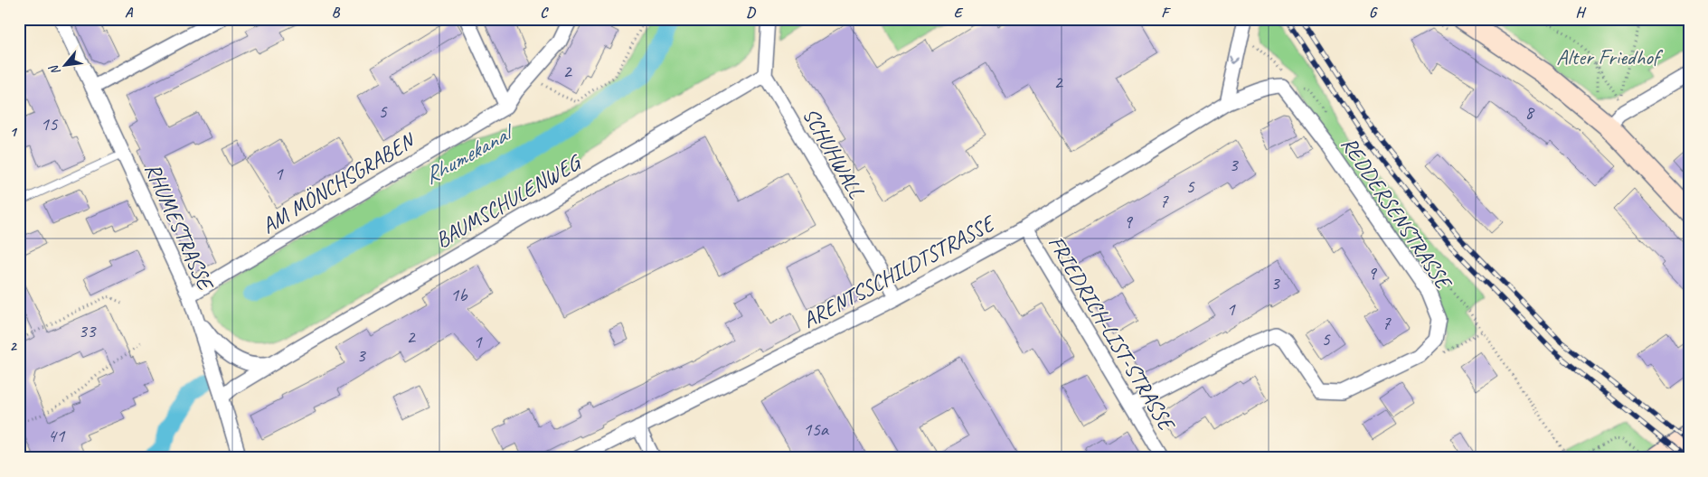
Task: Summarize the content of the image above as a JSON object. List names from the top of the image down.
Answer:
{
  "streets": {
    "street": [
      "SCHUHWALL",
      "AM MÖNCHSGRABEN",
      "BAUMSCHULENWEG",
      "REDDERSENSTRASSE",
      "RHUMESTRASSE",
      "ARENTSSCHILDTSTRASSE",
      "FRIEDRICH-LIST-STRASSE"
    ]
  },
  "crossings": [
    ["SCHUHWALL", "BAUMSCHULENWEG"],
    ["SCHUHWALL", "ARENTSSCHILDTSTRASSE"],
    ["AM MÖNCHSGRABEN", "RHUMESTRASSE"],
    ["BAUMSCHULENWEG", "RHUMESTRASSE"],
    ["REDDERSENSTRASSE", "ARENTSSCHILDTSTRASSE"],
    ["REDDERSENSTRASSE", "FRIEDRICH-LIST-STRASSE"],
    ["ARENTSSCHILDTSTRASSE", "FRIEDRICH-LIST-STRASSE"]
  ],
  "water": ["Rhumekanal"],
  "parks": ["Alter Friedhof"],
  "house_numbers": [
    "2",
    "2",
    "5",
    "8",
    "15",
    "3",
    "1",
    "5",
    "7",
    "9",
    "9",
    "3",
    "1b",
    "1",
    "7",
    "33",
    "2",
    "5",
    "1",
    "3",
    "15a",
    "41"
  ],
  "north": "bottom left",
  "grid": {
    "columns": [
      "A",
      "B",
      "C",
      "D",
      "E",
      "F",
      "G",
      "H"
    ],
    "rows": ["1", "2"]
  }
}
